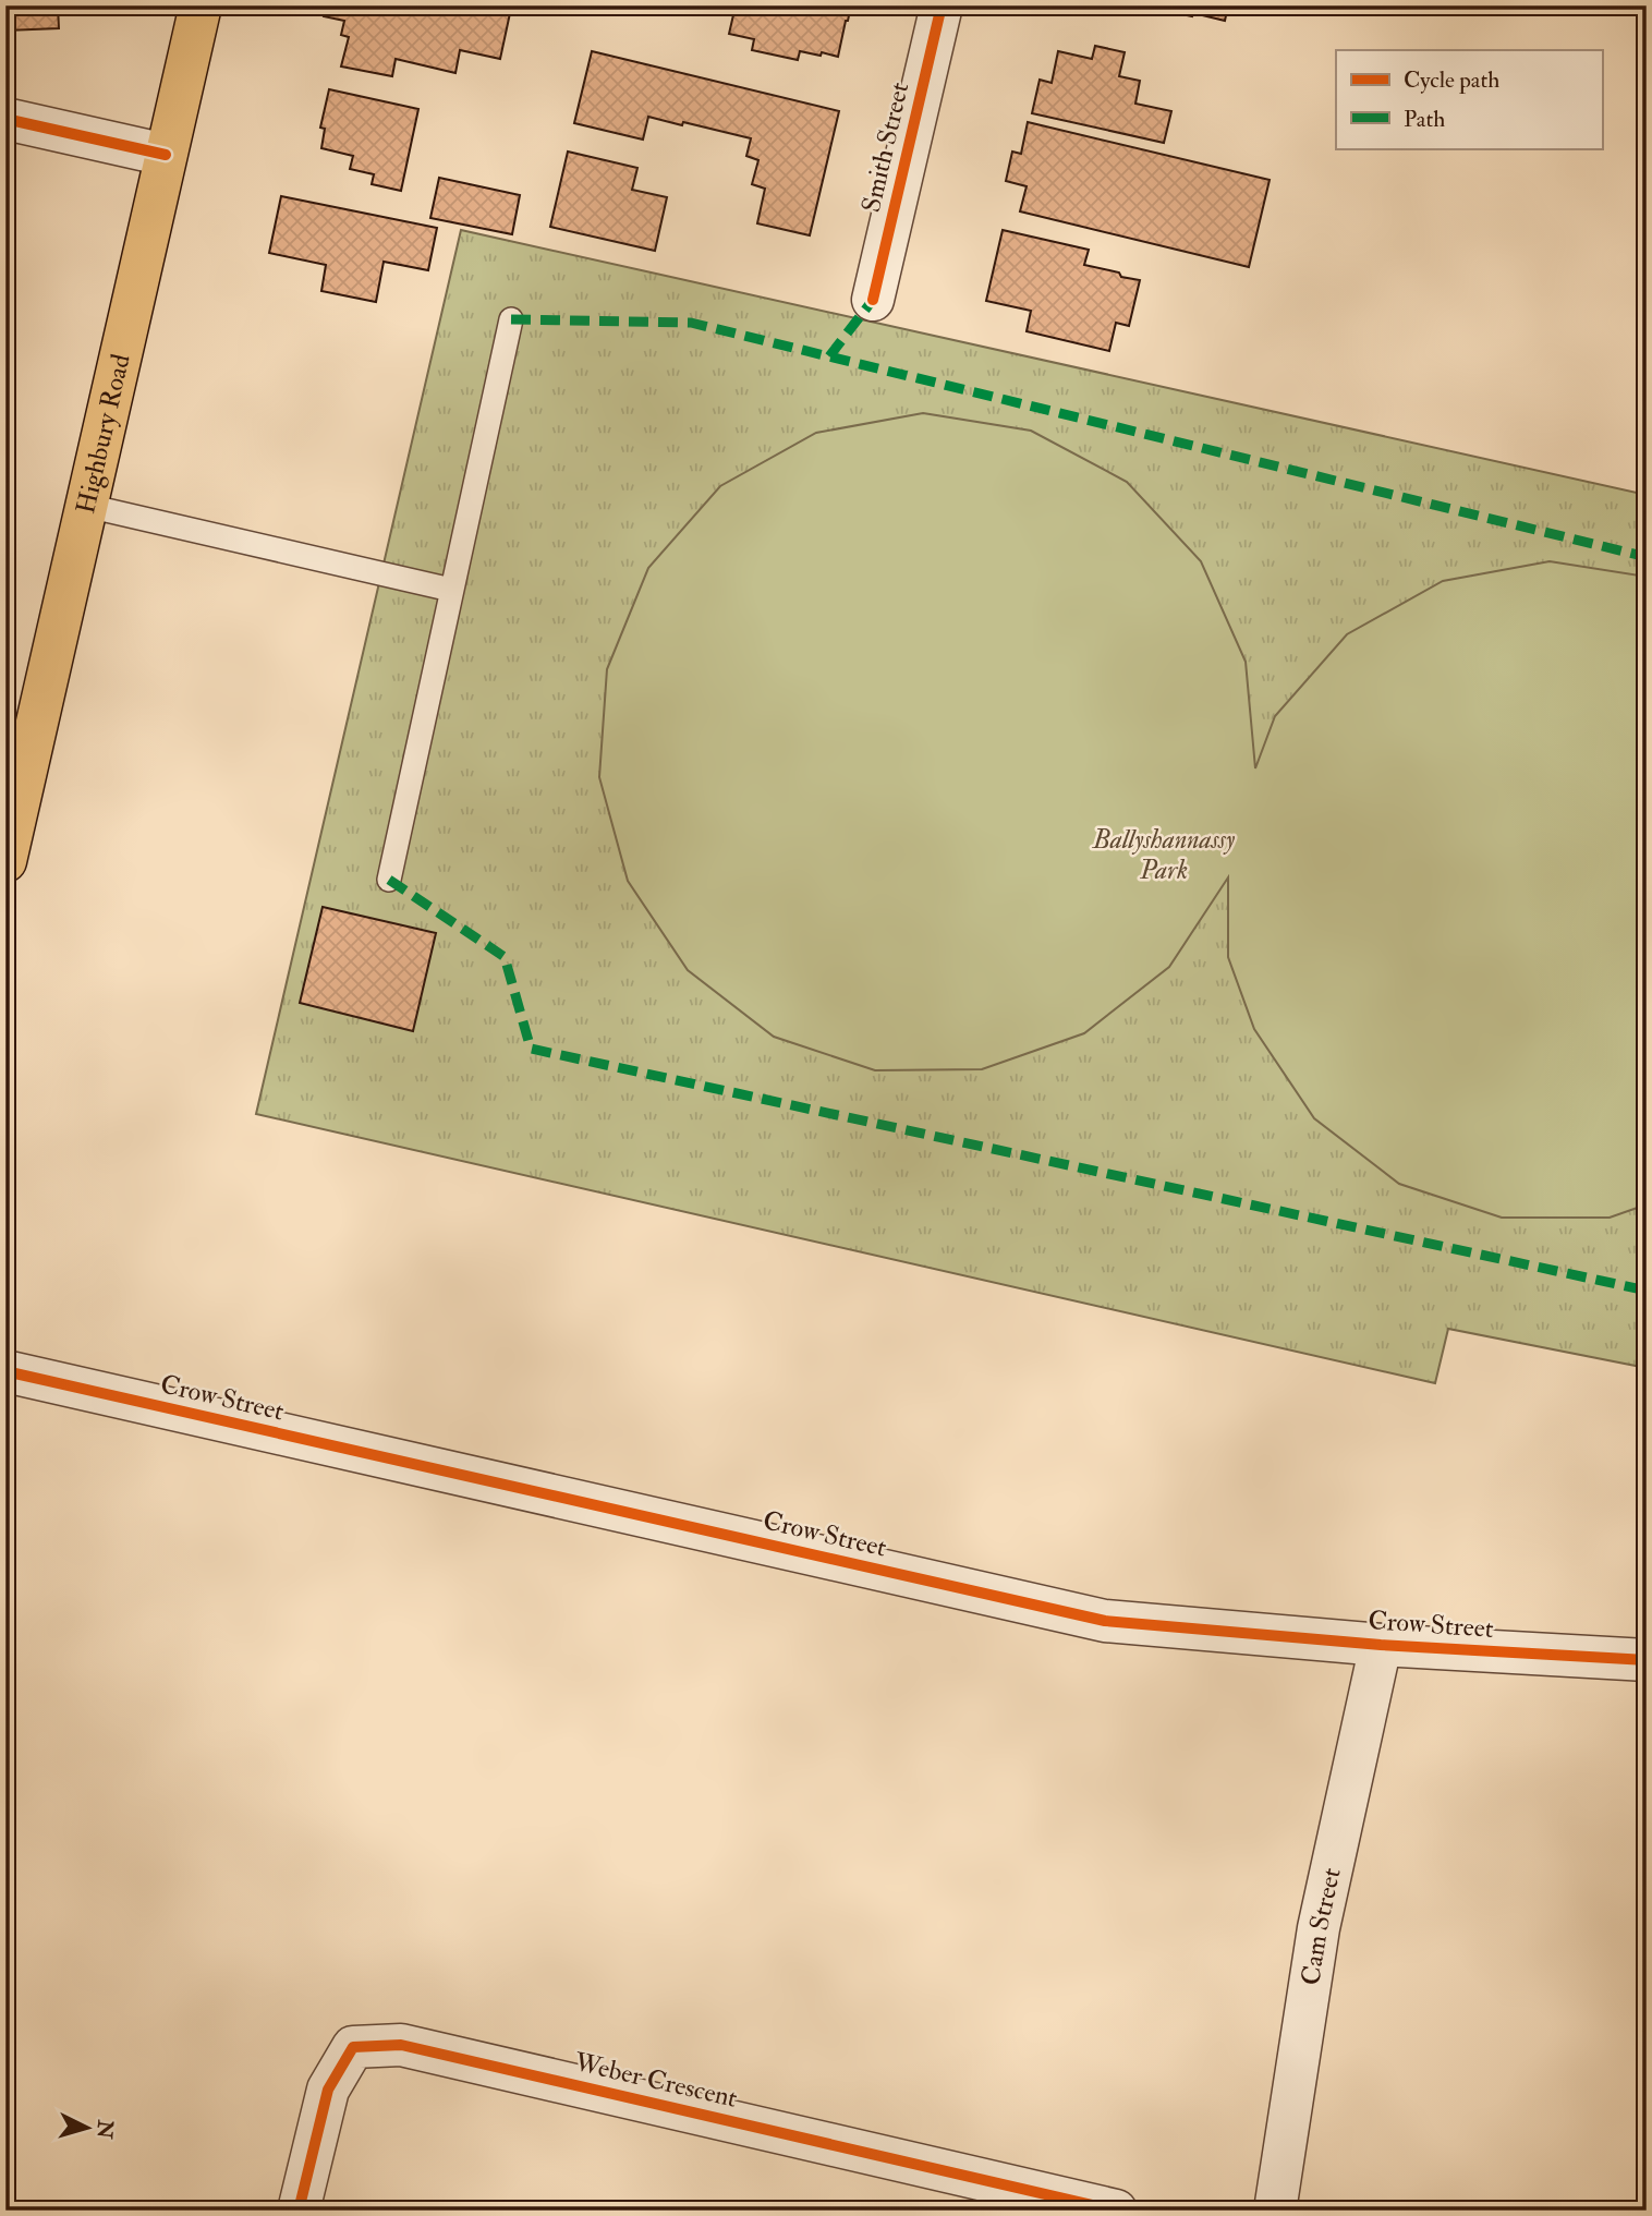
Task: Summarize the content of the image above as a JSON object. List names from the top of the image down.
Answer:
{
  "streets": {
    "main road": ["Highbury Road"],
    "street": [
      "Smith Street",
      "Crow Street",
      "Cam Street",
      "Weber Crescent"
    ]
  },
  "crossings": [
    ["Crow Street", "Cam Street"]
  ],
  "parks": ["Ballyshannassy Park"],
  "legend": ["Cycle path", "Path"],
  "north": "right"
}
